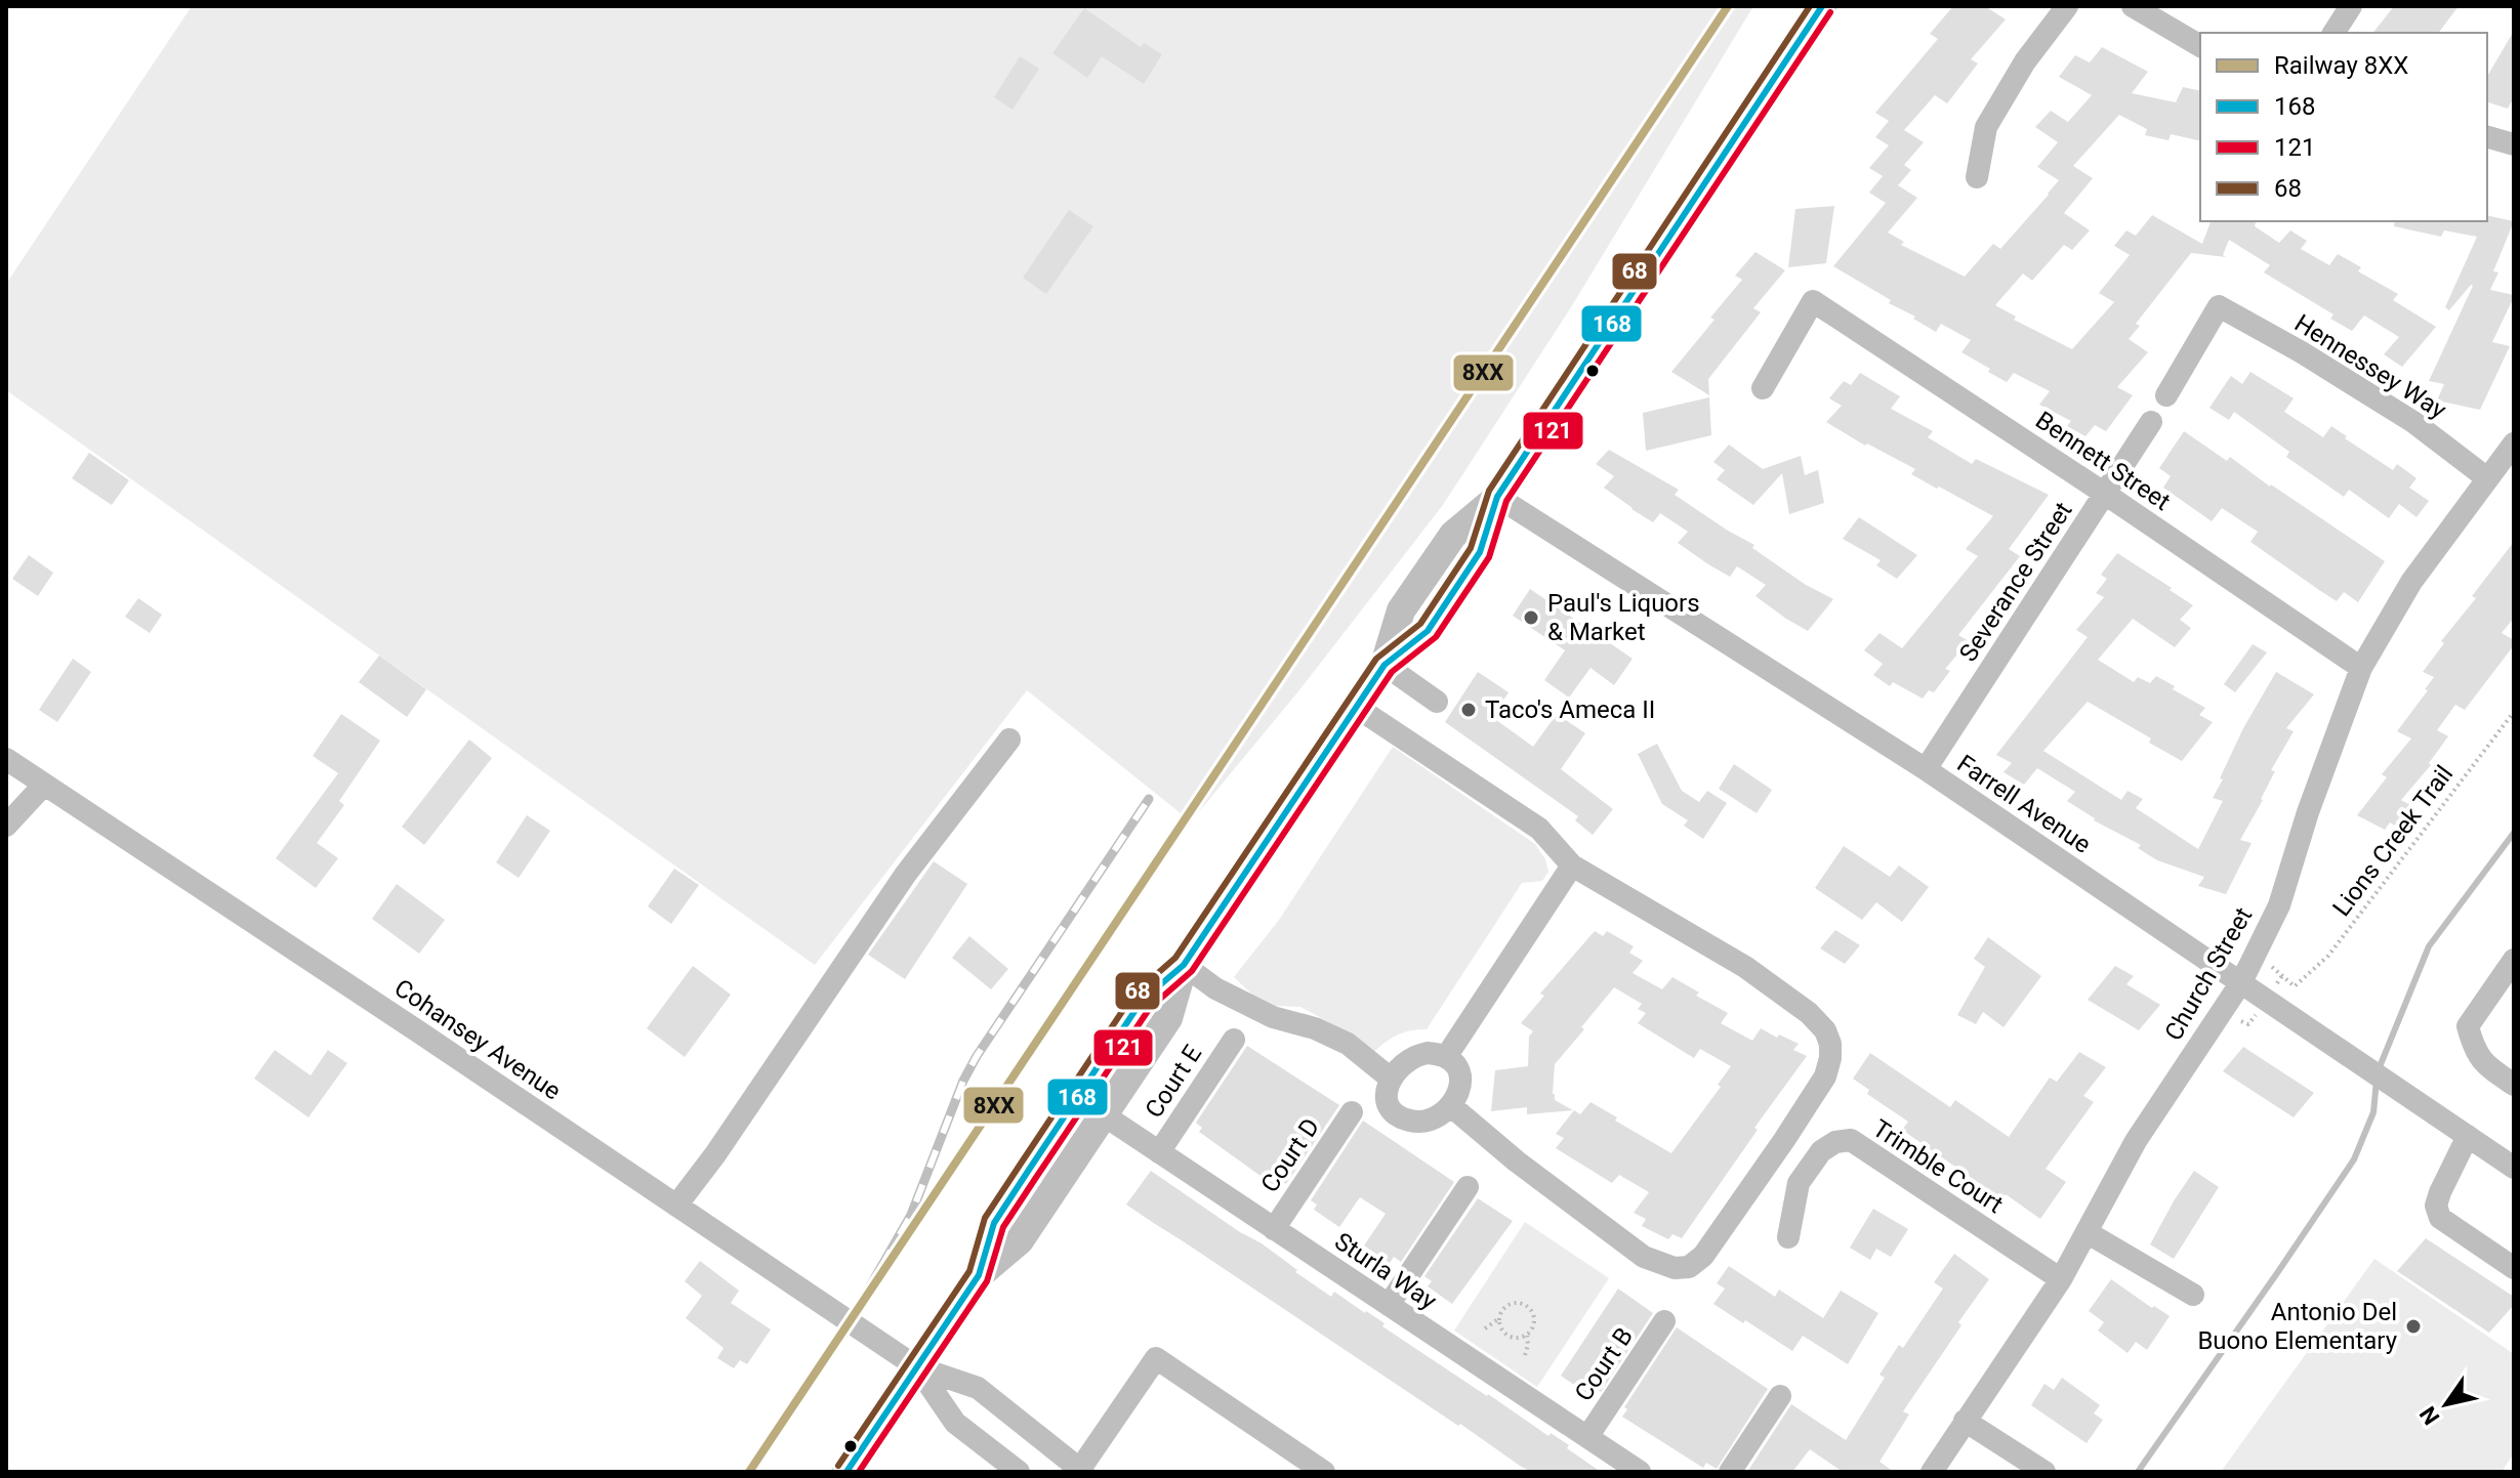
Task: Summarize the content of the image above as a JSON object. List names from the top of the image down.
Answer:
{
  "streets": {
    "street": [
      "Hennessey Way",
      "Bennett Street",
      "Severance Street",
      "Farrell Avenue",
      "Church Street",
      "Cohansey Avenue",
      "Court E",
      "Court D",
      "Trimble Court",
      "Sturla Way",
      "Court B"
    ],
    "path": ["Lions Creek Trail"]
  },
  "crossings": [
    ["Hennessey Way", "Church Street"],
    ["Bennett Street", "Severance Street"],
    ["Bennett Street", "Church Street"],
    ["Severance Street", "Farrell Avenue"],
    ["Farrell Avenue", "Church Street"],
    ["Church Street", "Trimble Court"],
    ["Court E", "Sturla Way"],
    ["Court D", "Sturla Way"],
    ["Sturla Way", "Court B"]
  ],
  "places": ["Paul's Liquors & Market", "Taco's Ameca II", "Antonio Del Buono Elementary"],
  "lines": [
    "rail line 8XX",
    "transit line 168",
    "transit line 68",
    "transit line 121"
  ],
  "legend": [
    "Railway 8XX",
    "168",
    "121",
    "68"
  ],
  "north": "bottom left"
}
